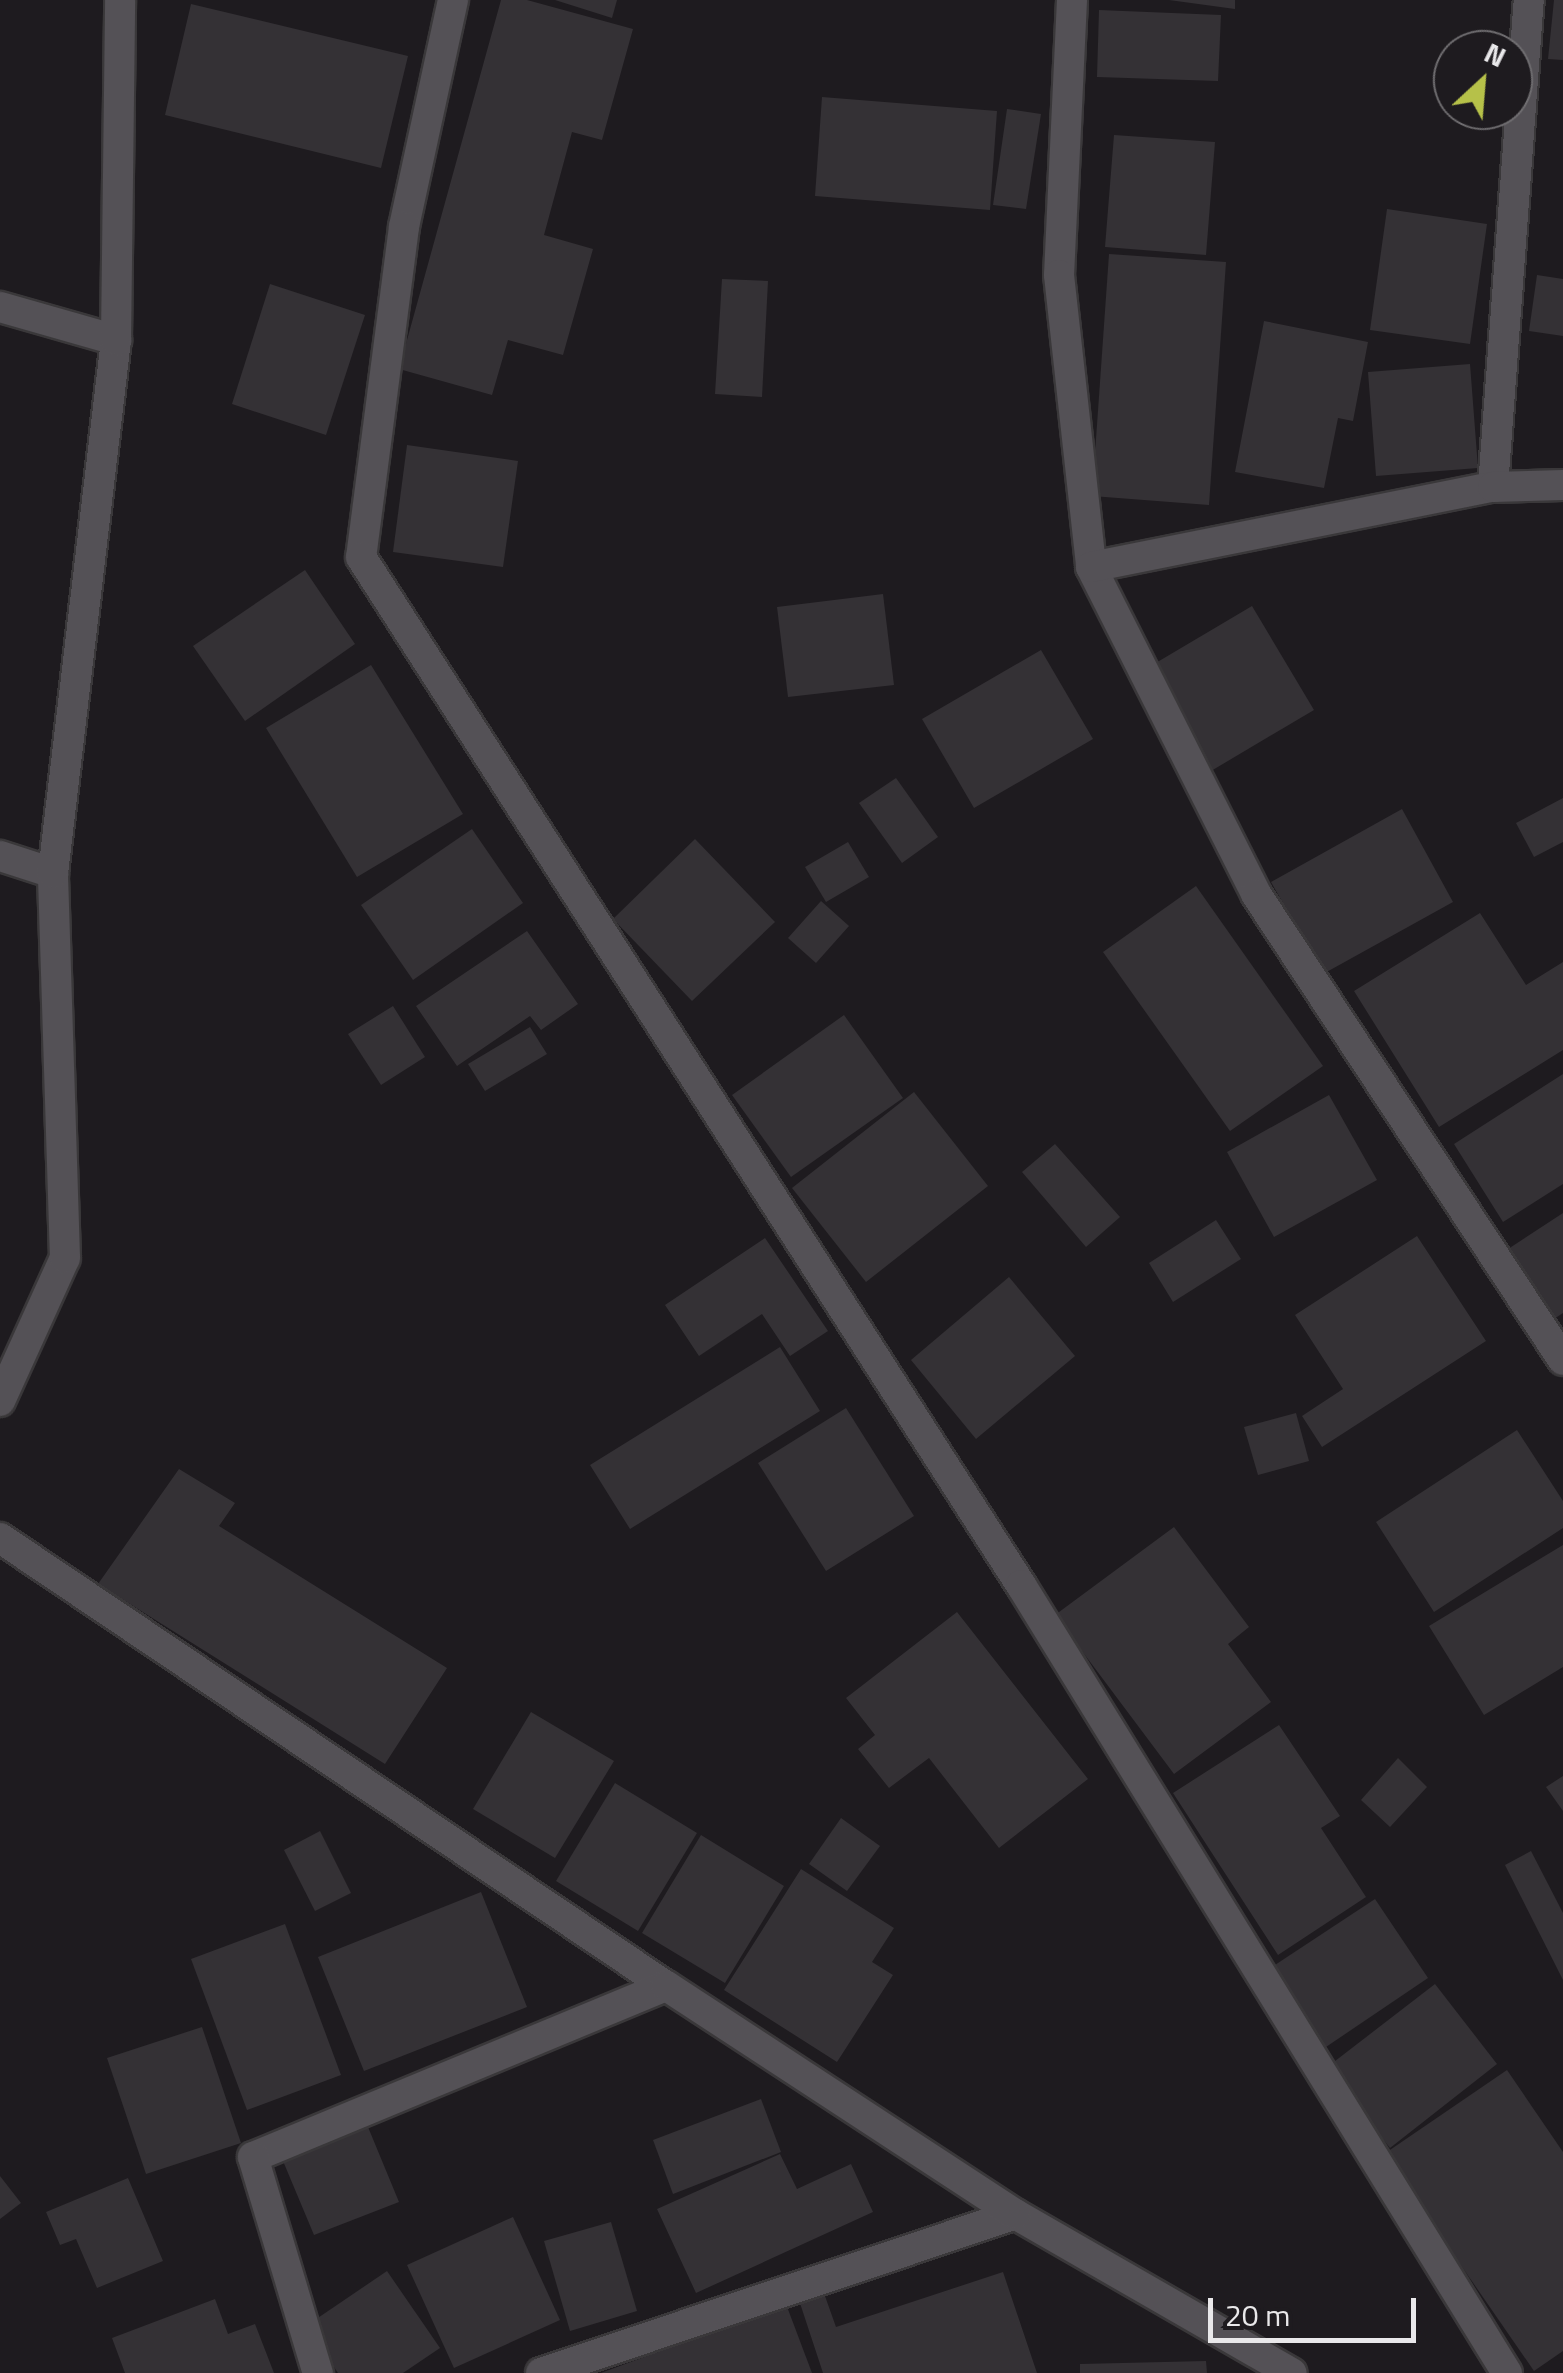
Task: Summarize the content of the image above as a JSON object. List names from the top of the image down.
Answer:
{
  "scale_bar": "20 m",
  "north": "top right"
}
